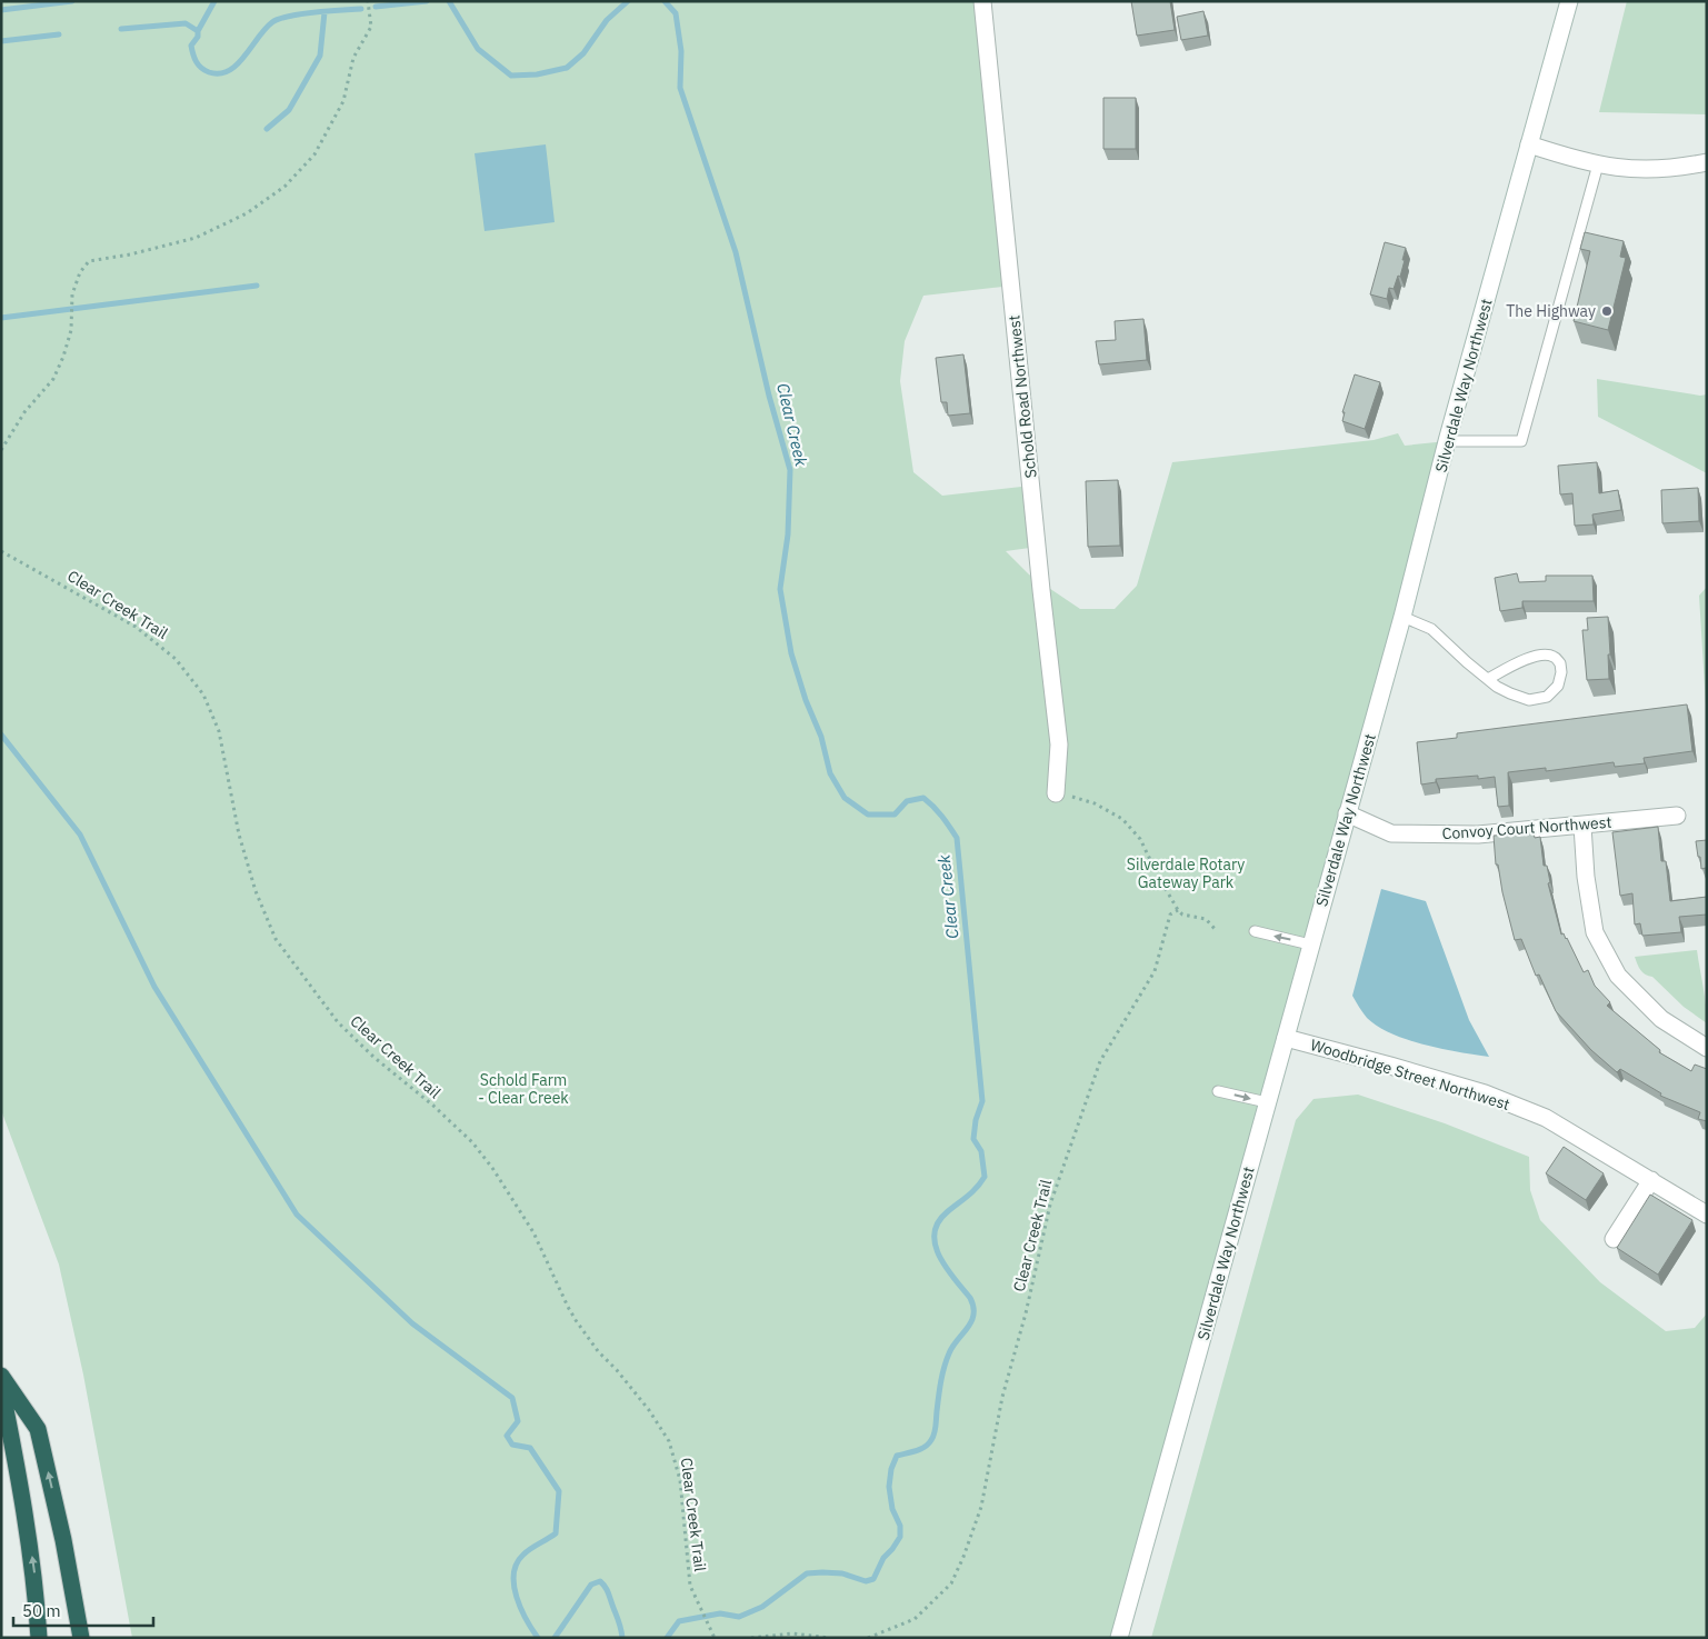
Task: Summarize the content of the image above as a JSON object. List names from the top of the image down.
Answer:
{
  "streets": {
    "street": [
      "Silverdale Way Northwest",
      "Schold Road Northwest",
      "Convoy Court Northwest",
      "Woodbridge Street Northwest"
    ],
    "path": ["Clear Creek Trail"]
  },
  "crossings": [
    ["Silverdale Way Northwest", "Convoy Court Northwest"],
    ["Silverdale Way Northwest", "Woodbridge Street Northwest"]
  ],
  "water": ["Clear Creek"],
  "parks": ["Silverdale Rotary Gateway Park", "Schold Farm - Clear Creek"],
  "places": ["The Highway"],
  "scale_bar": "50 m"
}
